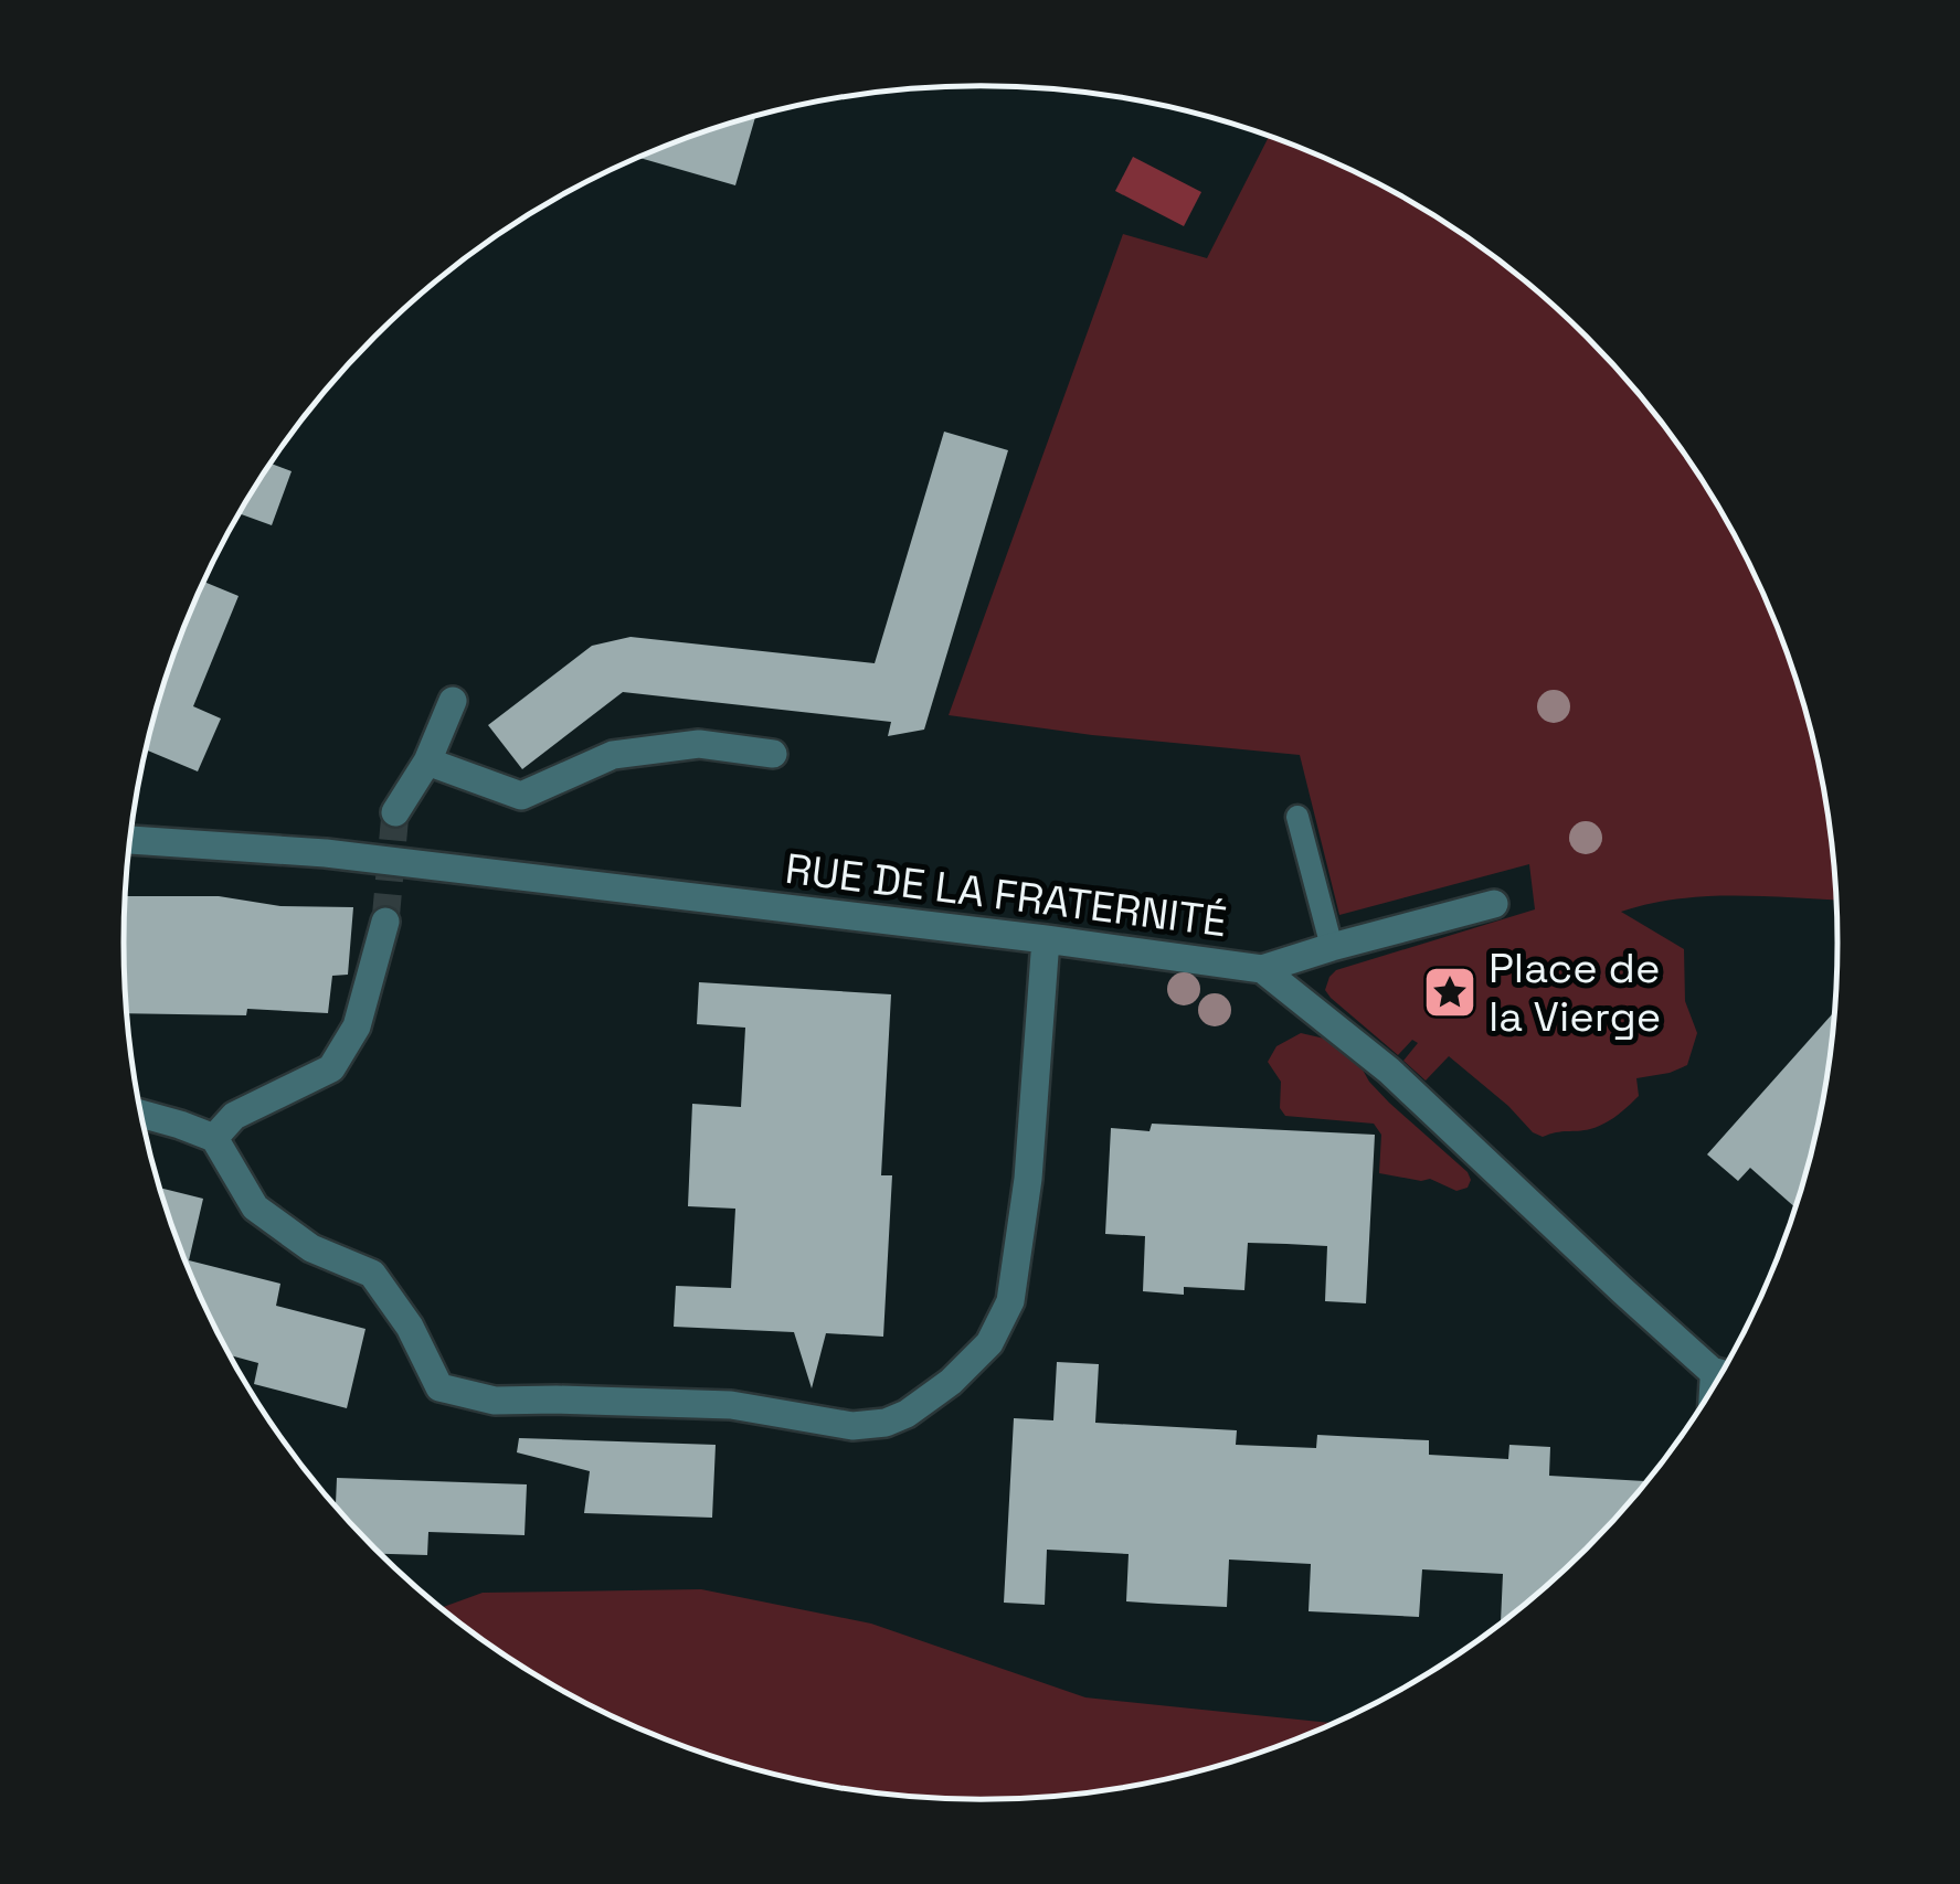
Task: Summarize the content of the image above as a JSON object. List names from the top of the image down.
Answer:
{
  "streets": {
    "street": ["RUE DE LA FRATERNITÉ"]
  },
  "places": {
    "place": ["Place de la Vierge"]
  }
}
